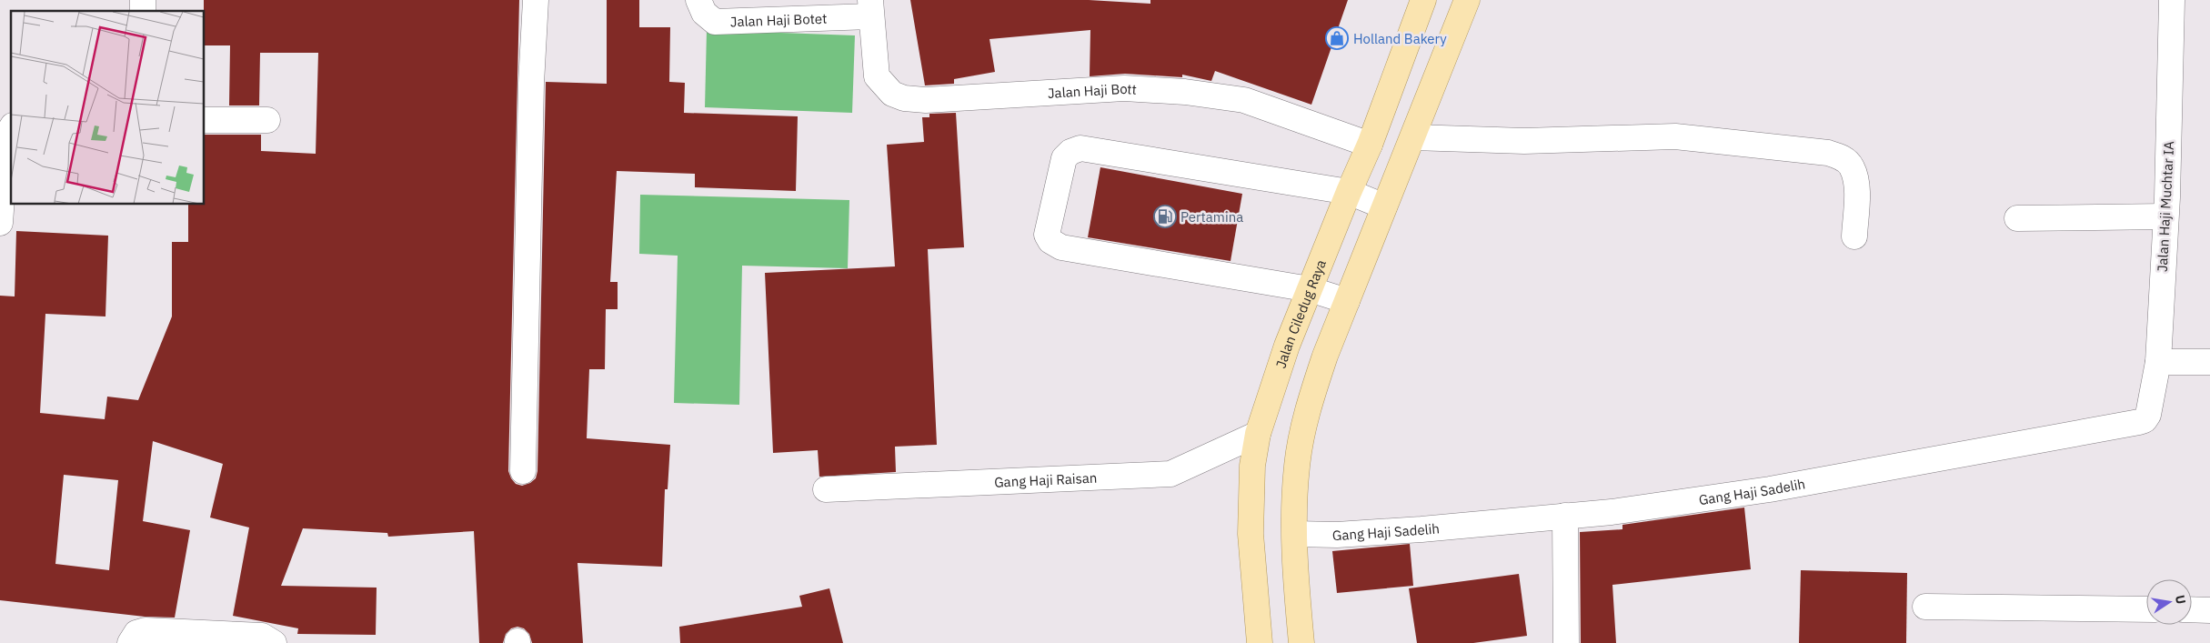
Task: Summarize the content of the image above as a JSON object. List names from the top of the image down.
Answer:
{
  "streets": {
    "main road": ["Jalan Ciledug Raya"],
    "street": [
      "Jalan Haji Botet",
      "Jalan Haji Bott",
      "Jalan Haji Muchtar IA",
      "Gang Haji Raisan",
      "Gang Haji Sadelih"
    ]
  },
  "crossings": [
    ["Jalan Haji Botet", "Jalan Haji Bott"],
    ["Jalan Haji Bott", "Jalan Ciledug Raya"],
    ["Jalan Haji Muchtar IA", "Gang Haji Sadelih"],
    ["Jalan Ciledug Raya", "Gang Haji Raisan"]
  ],
  "places": {
    "shop": ["Holland Bakery"],
    "fuel station": ["Pertamina"]
  },
  "north": "right"
}
